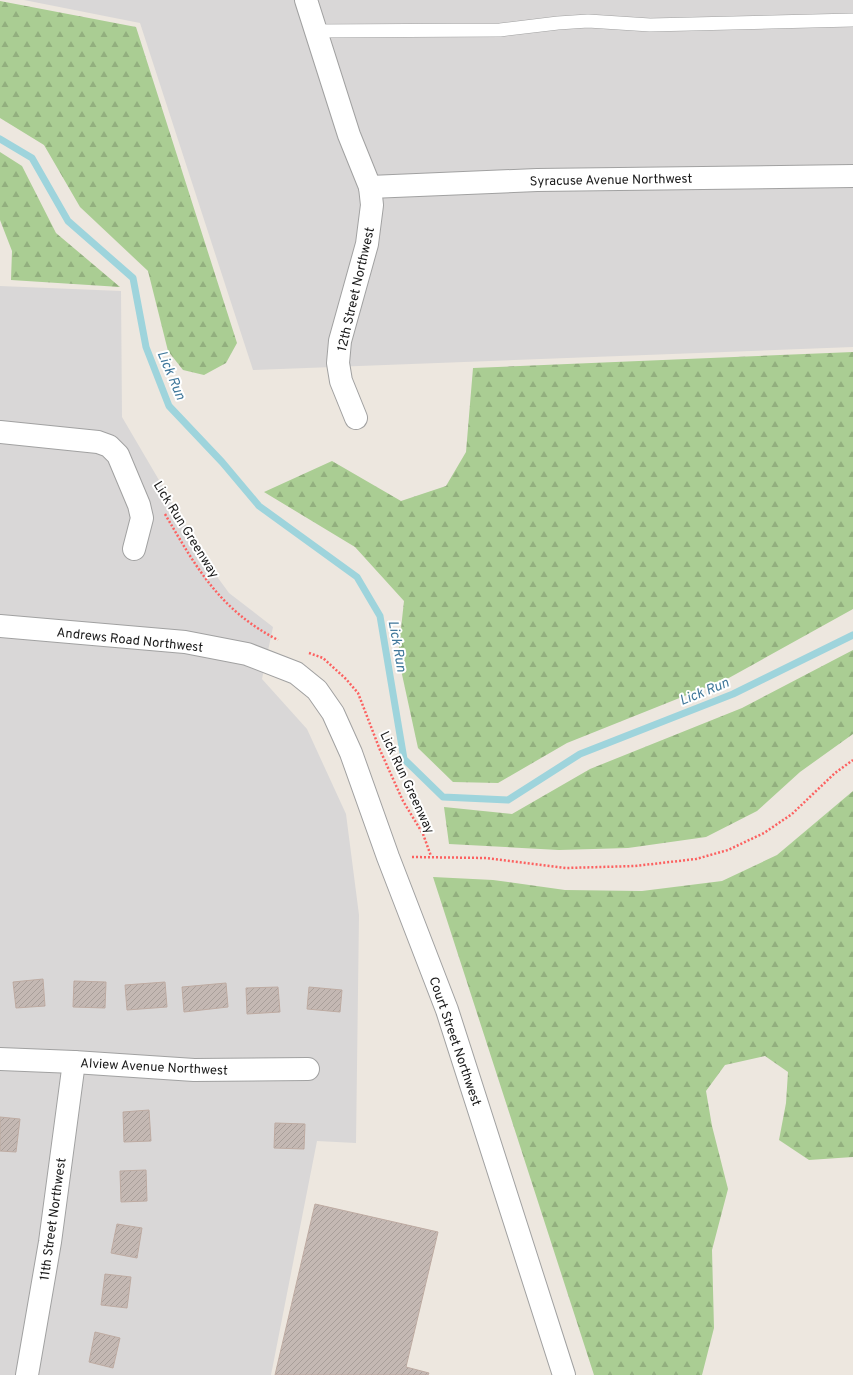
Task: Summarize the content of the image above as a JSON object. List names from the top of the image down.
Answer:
{
  "streets": {
    "street": [
      "Syracuse Avenue Northwest",
      "12th Street Northwest",
      "Andrews Road Northwest",
      "Court Street Northwest",
      "Alview Avenue Northwest",
      "11th Street Northwest"
    ],
    "path": ["Lick Run Greenway"]
  },
  "crossings": [
    ["Syracuse Avenue Northwest", "12th Street Northwest"],
    ["Andrews Road Northwest", "Court Street Northwest"],
    ["Alview Avenue Northwest", "11th Street Northwest"]
  ],
  "water": ["Lick Run"]
}
